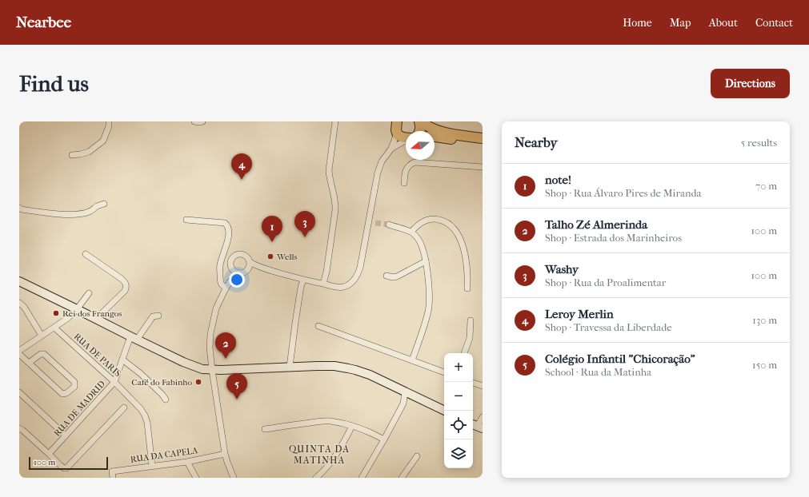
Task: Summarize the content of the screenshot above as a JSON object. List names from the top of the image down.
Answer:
{
  "streets": {
    "street": ["RUA DE PARIS", "RUA DE MADRID", "RUA DA CAPELA"]
  },
  "crossings": [
    ["RUA DE PARIS", "RUA DE MADRID"],
    ["RUA DE PARIS", "RUA DA CAPELA"]
  ],
  "districts": ["QUINTA DA MATINHA"],
  "places": ["Wells", "Rei dos Frangos", "Café do Fabinho"],
  "scale_bar": "100 m",
  "north": "left",
  "page": {
    "header": "Nearbee",
    "nav": [
      "Home",
      "Map",
      "About",
      "Contact"
    ],
    "buttons": "Directions",
    "title": "Find us",
    "heading": ["Nearby", "5 results"],
    "pins": [
      "4",
      "3",
      "1",
      "2",
      "5"
    ],
    "list": [
      {
        "mark": "1",
        "name": "note!",
        "note": "Shop · Rua Álvaro Pires de Miranda",
        "value": "70 m"
      },
      {
        "mark": "2",
        "name": "Talho Zé Almerinda",
        "note": "Shop · Estrada dos Marinheiros",
        "value": "100 m"
      },
      {
        "mark": "3",
        "name": "Washy",
        "note": "Shop · Rua da Proalimentar",
        "value": "100 m"
      },
      {
        "mark": "4",
        "name": "Leroy Merlin",
        "note": "Shop · Travessa da Liberdade",
        "value": "130 m"
      },
      {
        "mark": "5",
        "name": "Colégio Infantil \"Chicoração\"",
        "note": "School · Rua da Matinha",
        "value": "150 m"
      }
    ],
    "map_buttons": ["+", "−"],
    "scale": "100 m"
  }
}
